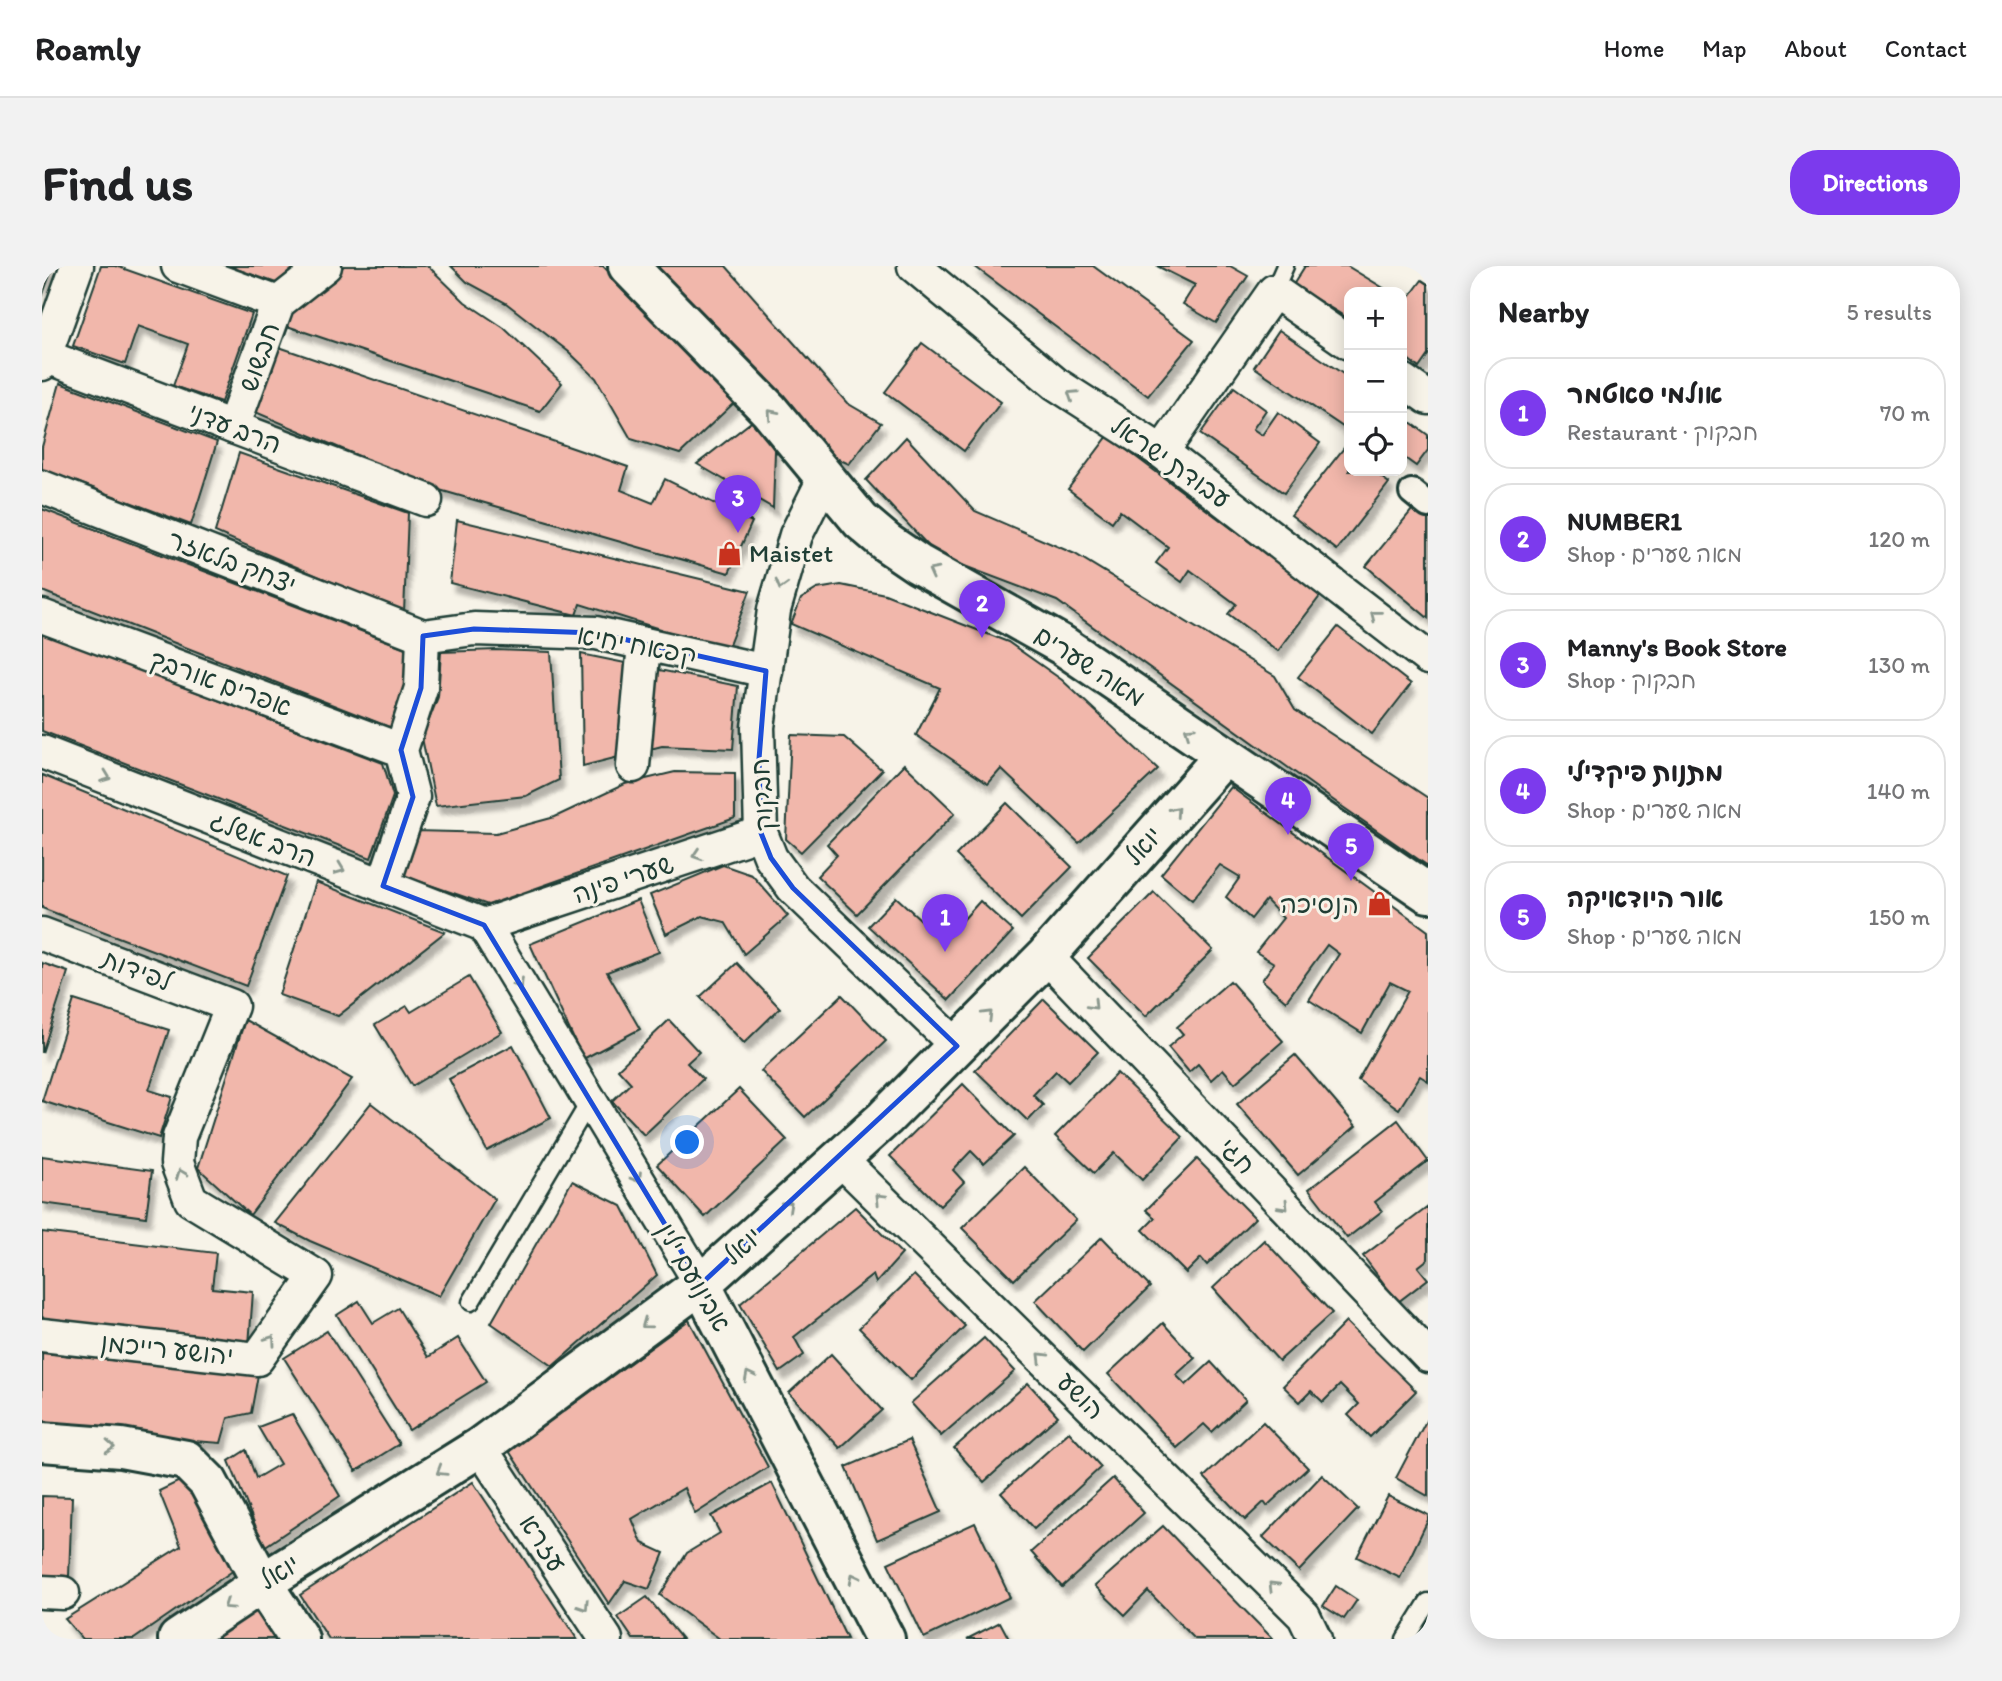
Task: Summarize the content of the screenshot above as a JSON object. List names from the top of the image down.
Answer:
{
  "streets": {
    "street": [
      "חבשוש",
      "הרב עדני",
      "עבודת ישראל",
      "יצחק בלאזר",
      "קפאח יחיא",
      "מאה שערים",
      "אפרים אורבך",
      "חבקוק",
      "הרב אשלג",
      "יואל",
      "שערי פינה",
      "לפידות",
      "חגי",
      "אבינועם ילין",
      "יהושע רייכמן",
      "הושע",
      "עזרא"
    ]
  },
  "crossings": [
    ["חבשוש", "הרב עדני"],
    ["יצחק בלאזר", "קפאח יחיא"],
    ["קפאח יחיא", "חבקוק"],
    ["מאה שערים", "חבקוק"],
    ["מאה שערים", "יואל"],
    ["חבקוק", "יואל"],
    ["חבקוק", "שערי פינה"],
    ["הרב אשלג", "שערי פינה"],
    ["הרב אשלג", "אבינועם ילין"],
    ["יואל", "חגי"],
    ["יואל", "אבינועם ילין"],
    ["יואל", "הושע"],
    ["יואל", "עזרא"],
    ["שערי פינה", "אבינועם ילין"],
    ["לפידות", "יהושע רייכמן"]
  ],
  "one_way": [
    "עבודת ישראל",
    "מאה שערים",
    "הרב אשלג",
    "שערי פינה",
    "חגי",
    "הושע",
    "עזרא"
  ],
  "places": {
    "shop": ["Maistet", "הנסיכה"]
  },
  "page": {
    "header": "Roamly",
    "nav": [
      "Home",
      "Map",
      "About",
      "Contact"
    ],
    "buttons": "Directions",
    "title": "Find us",
    "heading": ["Nearby", "5 results"],
    "map_buttons": ["+", "−"],
    "list": [
      {
        "mark": "1",
        "name": "אולמי סאטמר",
        "note": "Restaurant · חבקוק",
        "value": "70 m"
      },
      {
        "mark": "2",
        "name": "NUMBER1",
        "note": "Shop · מאה שערים",
        "value": "120 m"
      },
      {
        "mark": "3",
        "name": "Manny's Book Store",
        "note": "Shop · חבקוק",
        "value": "130 m"
      },
      {
        "mark": "4",
        "name": "מתנות פיקדילי",
        "note": "Shop · מאה שערים",
        "value": "140 m"
      },
      {
        "mark": "5",
        "name": "אור היודאיקה",
        "note": "Shop · מאה שערים",
        "value": "150 m"
      }
    ],
    "pins": [
      "3",
      "2",
      "4",
      "5",
      "1"
    ]
  }
}
